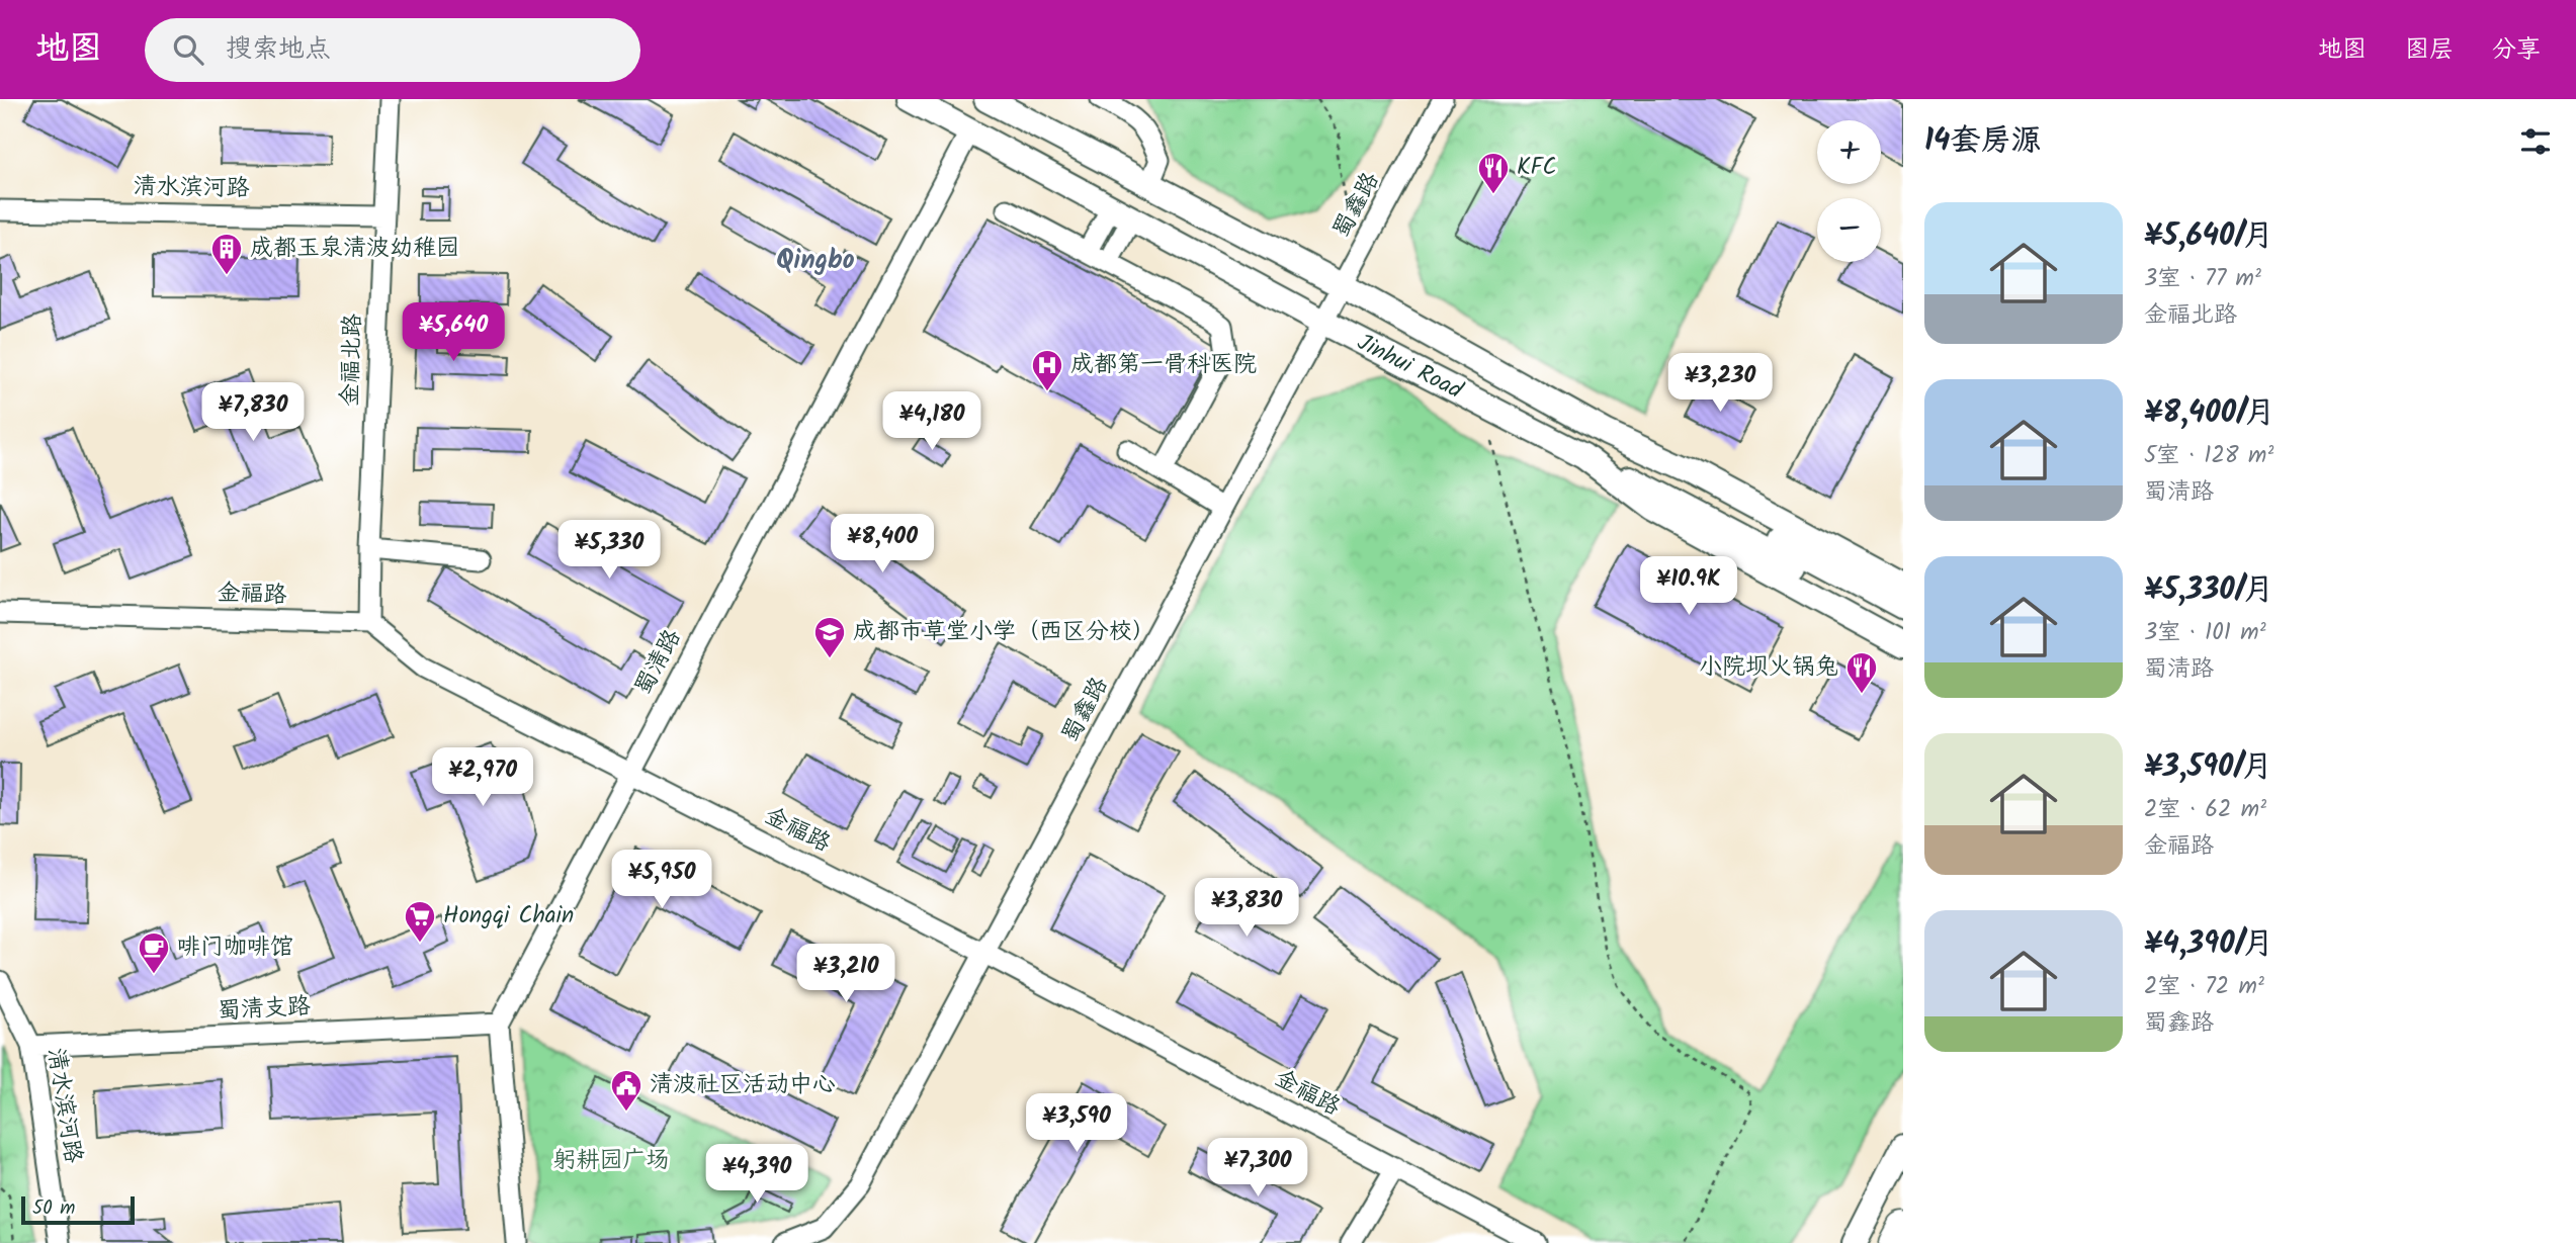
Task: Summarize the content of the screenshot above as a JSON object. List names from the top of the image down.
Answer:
{
  "streets": {
    "main road": ["Jinhui Road"],
    "street": [
      "清水滨河路",
      "蜀鑫路",
      "金福北路",
      "金福路",
      "蜀清路",
      "蜀清支路"
    ]
  },
  "crossings": [
    ["清水滨河路", "金福北路"],
    ["清水滨河路", "蜀清支路"],
    ["蜀鑫路", "Jinhui Road"],
    ["蜀鑫路", "金福路"],
    ["金福北路", "金福路"],
    ["Jinhui Road", "蜀清路"],
    ["金福路", "蜀清路"],
    ["蜀清路", "蜀清支路"]
  ],
  "districts": ["Qingbo"],
  "parks": ["躬耕园广场"],
  "places": {
    "restaurant": ["KFC", "小院坝火锅兔"],
    "building": ["成都玉泉清波幼稚园"],
    "hospital": ["成都第一骨科医院"],
    "school or university": ["成都市草堂小学（西区分校）"],
    "supermarket": ["Hongqi Chain"],
    "cafe": ["啡门咖啡馆"],
    "public building": ["清波社区活动中心"]
  },
  "scale_bar": "50 m",
  "page": {
    "header": "地图",
    "search": "搜索地点",
    "nav": ["地图", "图层", "分享"],
    "heading": "14套房源",
    "map_buttons": ["+", "−"],
    "list": [
      {
        "name": "¥5,640/月",
        "note": "3室 · 77 m² · 金福北路"
      },
      {
        "name": "¥8,400/月",
        "note": "5室 · 128 m² · 蜀清路"
      },
      {
        "name": "¥5,330/月",
        "note": "3室 · 101 m² · 蜀清路"
      },
      {
        "name": "¥3,590/月",
        "note": "2室 · 62 m² · 金福路"
      },
      {
        "name": "¥4,390/月",
        "note": "2室 · 72 m² · 蜀鑫路"
      }
    ],
    "price": [
      "¥5,640",
      "¥3,230",
      "¥7,830",
      "¥4,180",
      "¥8,400",
      "¥5,330",
      "¥10.9K",
      "¥2,970",
      "¥5,950",
      "¥3,830",
      "¥3,210",
      "¥3,590",
      "¥7,300",
      "¥4,390"
    ],
    "scale": "50 m"
  }
}
